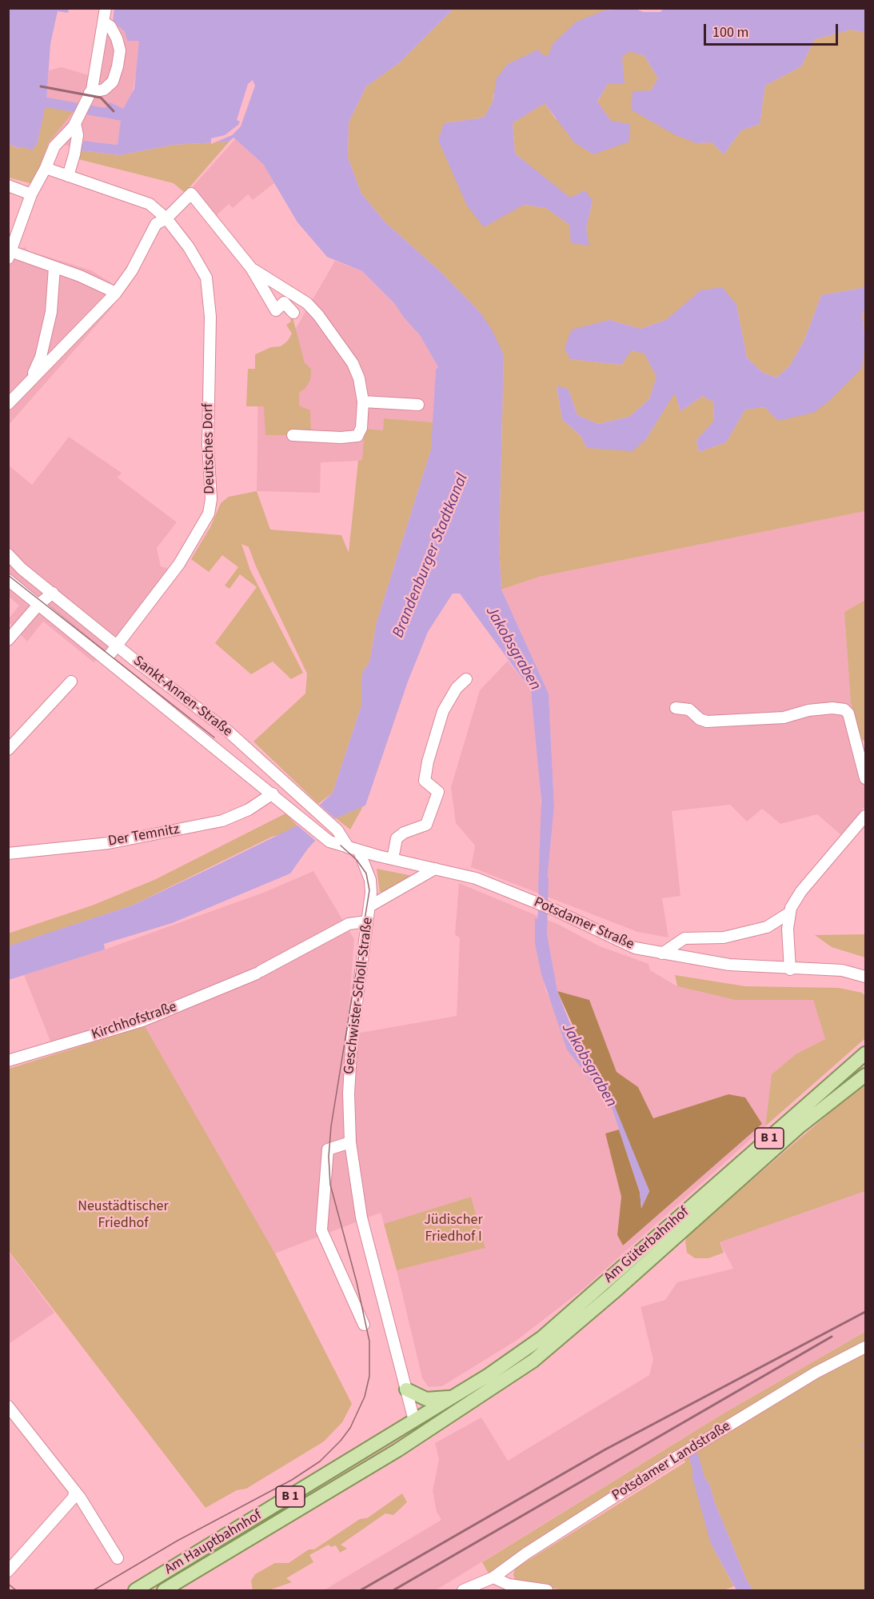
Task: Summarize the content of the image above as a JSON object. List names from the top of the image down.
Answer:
{
  "streets": {
    "main road": ["B 1", "Am Güterbahnhof", "Am Hauptbahnhof"],
    "street": [
      "Deutsches Dorf",
      "Sankt-Annen-Straße",
      "Der Temnitz",
      "Potsdamer Straße",
      "Geschwister-Scholl-Straße",
      "Kirchhofstraße",
      "Potsdamer Landstraße"
    ]
  },
  "crossings": [
    ["Deutsches Dorf", "Sankt-Annen-Straße"],
    ["Sankt-Annen-Straße", "Der Temnitz"],
    ["Sankt-Annen-Straße", "Potsdamer Straße"],
    ["Sankt-Annen-Straße", "Geschwister-Scholl-Straße"],
    ["Potsdamer Straße", "Geschwister-Scholl-Straße"],
    ["Geschwister-Scholl-Straße", "Kirchhofstraße"],
    ["Geschwister-Scholl-Straße", "Am Güterbahnhof"],
    ["Geschwister-Scholl-Straße", "Am Hauptbahnhof"],
    ["Am Güterbahnhof", "Am Hauptbahnhof"]
  ],
  "water": ["Brandenburger Stadtkanal", "Jakobsgraben"],
  "parks": ["Neustädtischer Friedhof", "Jüdischer Friedhof I"],
  "scale_bar": "100 m"
}
